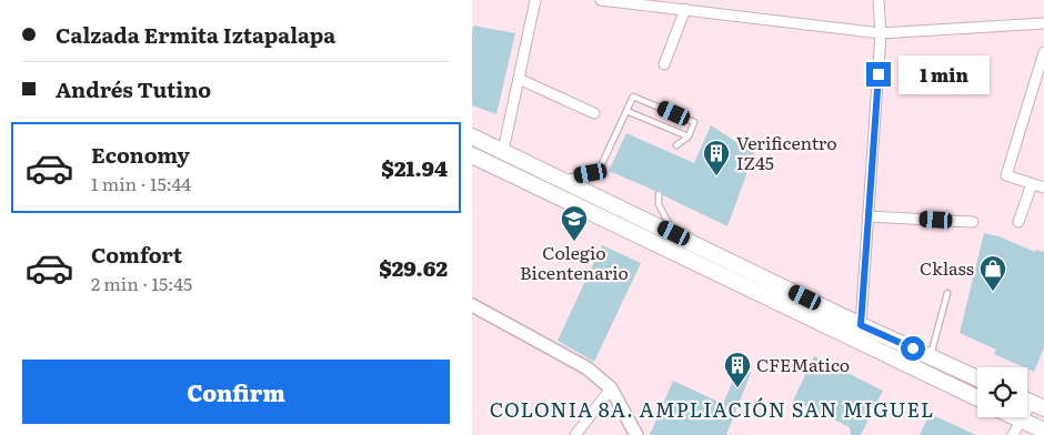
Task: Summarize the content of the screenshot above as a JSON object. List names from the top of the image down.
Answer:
{
  "districts": ["COLONIA 8A. AMPLIACIÓN SAN MIGUEL"],
  "places": {
    "building": ["Verificentro IZ45", "CFEMatico"],
    "school or university": ["Colegio Bicentenario"],
    "shop": ["Cklass"]
  },
  "page": {
    "banner": ["Calzada Ermita Iztapalapa", "Andrés Tutino"],
    "bubble": "1 min",
    "list": [
      {
        "name": "Economy",
        "note": "1 min · 15:44",
        "value": "$21.94"
      },
      {
        "name": "Comfort",
        "note": "2 min · 15:45",
        "value": "$29.62"
      }
    ],
    "buttons": "Confirm"
  }
}
